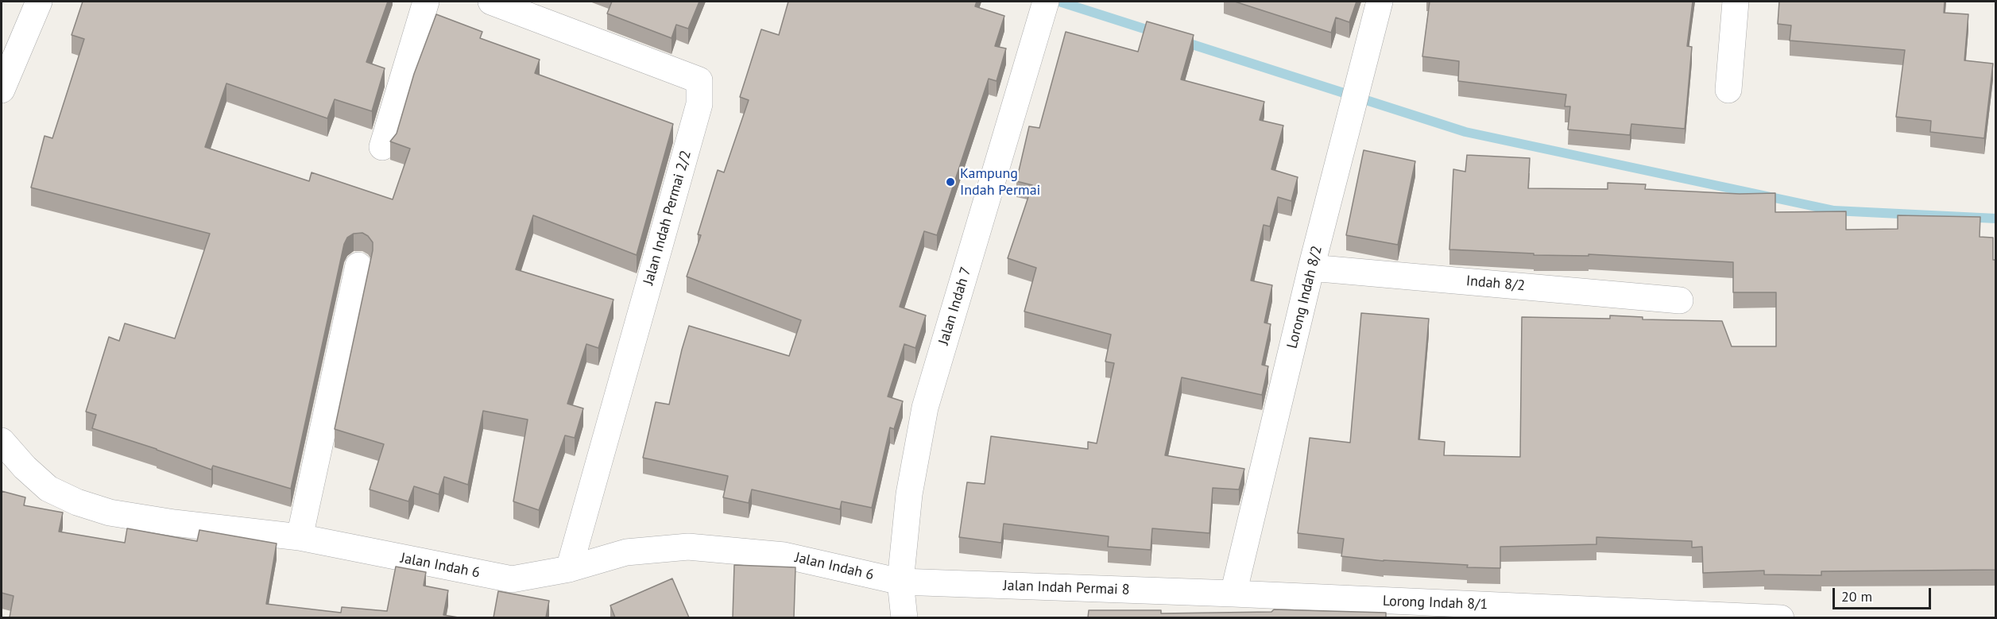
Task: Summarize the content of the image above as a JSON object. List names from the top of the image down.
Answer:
{
  "streets": {
    "street": [
      "Jalan Indah Permai 2/2",
      "Indah 8/2",
      "Lorong Indah 8/2",
      "Jalan Indah 7",
      "Jalan Indah 6",
      "Jalan Indah Permai 8",
      "Lorong Indah 8/1"
    ]
  },
  "crossings": [
    ["Jalan Indah Permai 2/2", "Jalan Indah 6"],
    ["Indah 8/2", "Lorong Indah 8/2"],
    ["Lorong Indah 8/2", "Jalan Indah Permai 8"],
    ["Lorong Indah 8/2", "Lorong Indah 8/1"],
    ["Jalan Indah 7", "Jalan Indah 6"],
    ["Jalan Indah 7", "Jalan Indah Permai 8"],
    ["Jalan Indah 6", "Jalan Indah Permai 8"],
    ["Jalan Indah Permai 8", "Lorong Indah 8/1"]
  ],
  "places": ["Kampung Indah Permai"],
  "scale_bar": "20 m"
}
